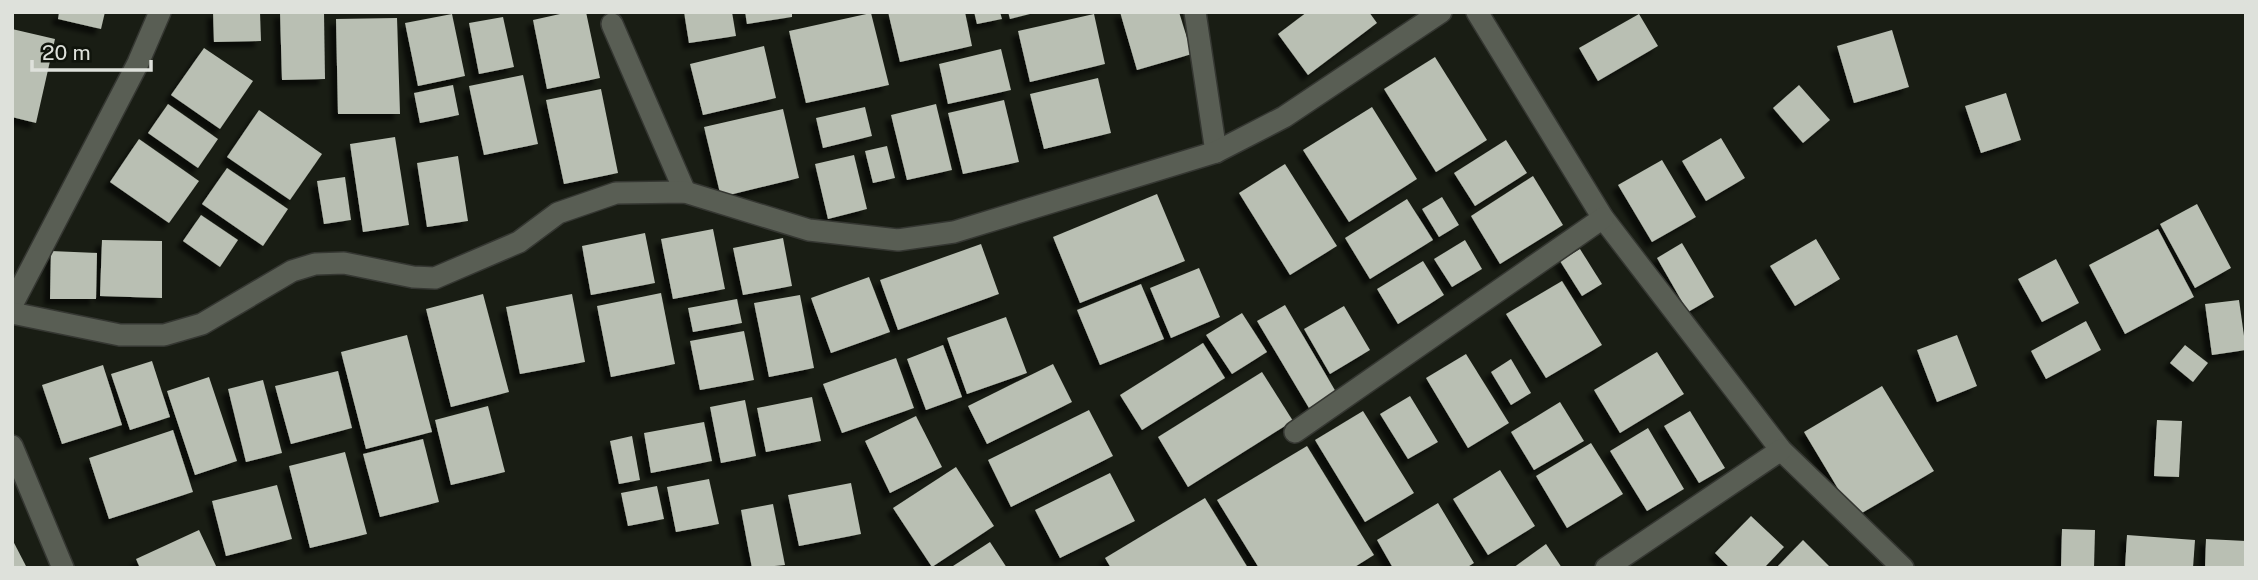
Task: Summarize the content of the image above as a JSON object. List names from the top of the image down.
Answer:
{
  "scale_bar": "20 m"
}
